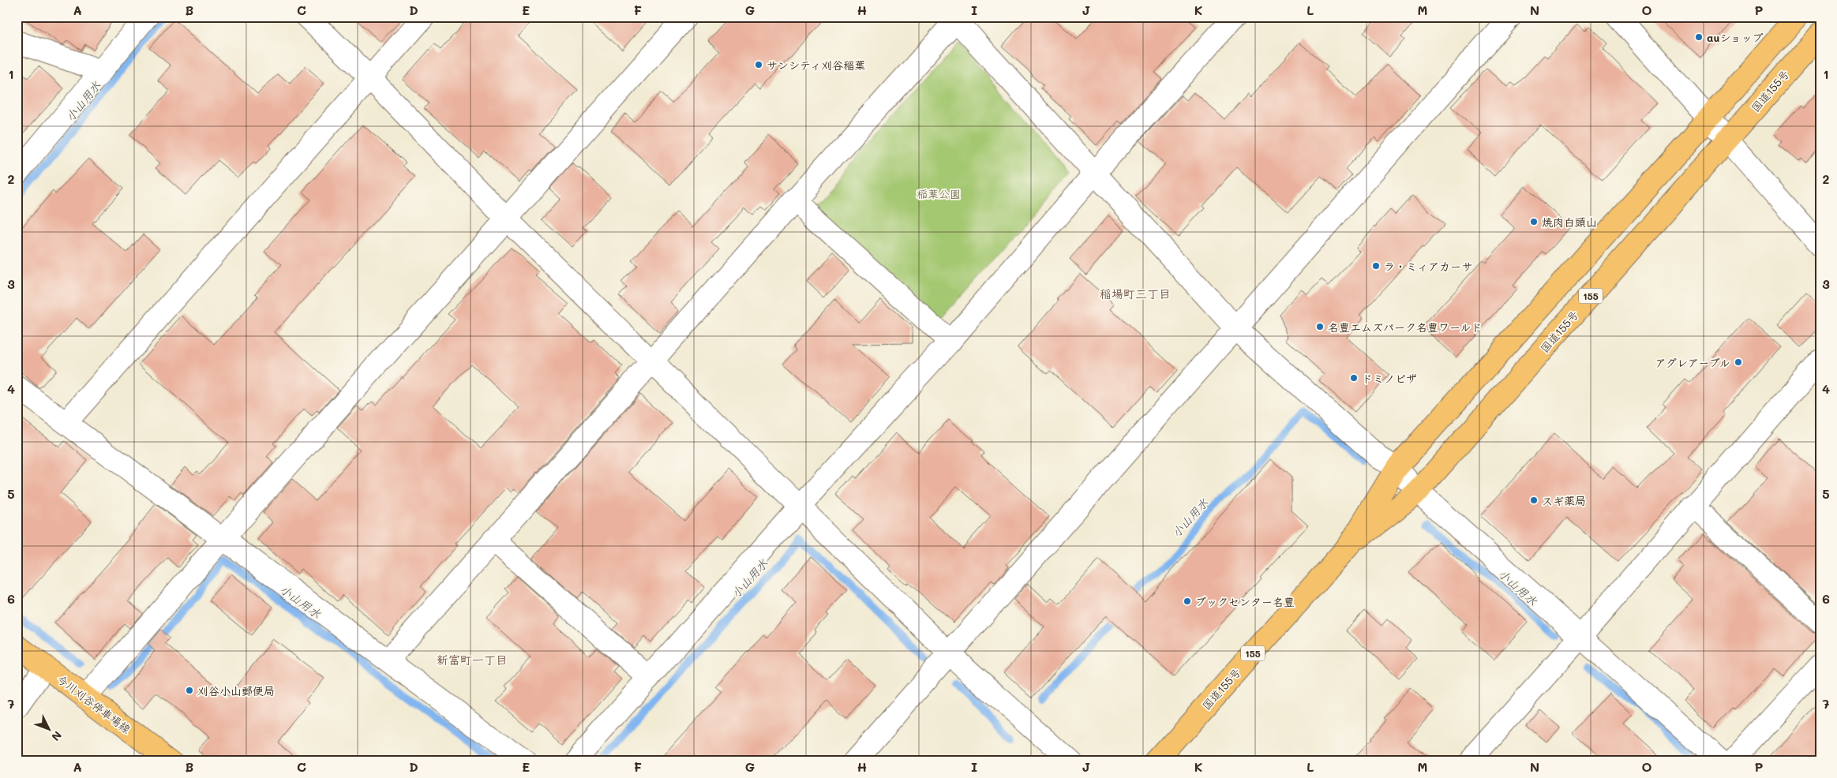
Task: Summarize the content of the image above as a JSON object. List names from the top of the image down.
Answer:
{
  "streets": {
    "main road": ["国道155号", "155", "今川刈谷停車場線"]
  },
  "districts": ["稲場町三丁目", "新富町一丁目"],
  "water": ["小山用水"],
  "parks": ["稲葉公園"],
  "places": [
    "auショップ",
    "サンシティ刈谷稲葉",
    "焼肉白頭山",
    "ラ・ミィアカーサ",
    "名豊エムズパーク名豊ワールド",
    "アグレアーブル",
    "ドミノピザ",
    "スギ薬局",
    "ブックセンター名豊",
    "刈谷小山郵便局"
  ],
  "north": "bottom right",
  "grid": {
    "columns": [
      "A",
      "B",
      "C",
      "D",
      "E",
      "F",
      "G",
      "H",
      "I",
      "J",
      "K",
      "L",
      "M",
      "N",
      "O",
      "P"
    ],
    "rows": [
      "1",
      "2",
      "3",
      "4",
      "5",
      "6",
      "7"
    ]
  }
}
